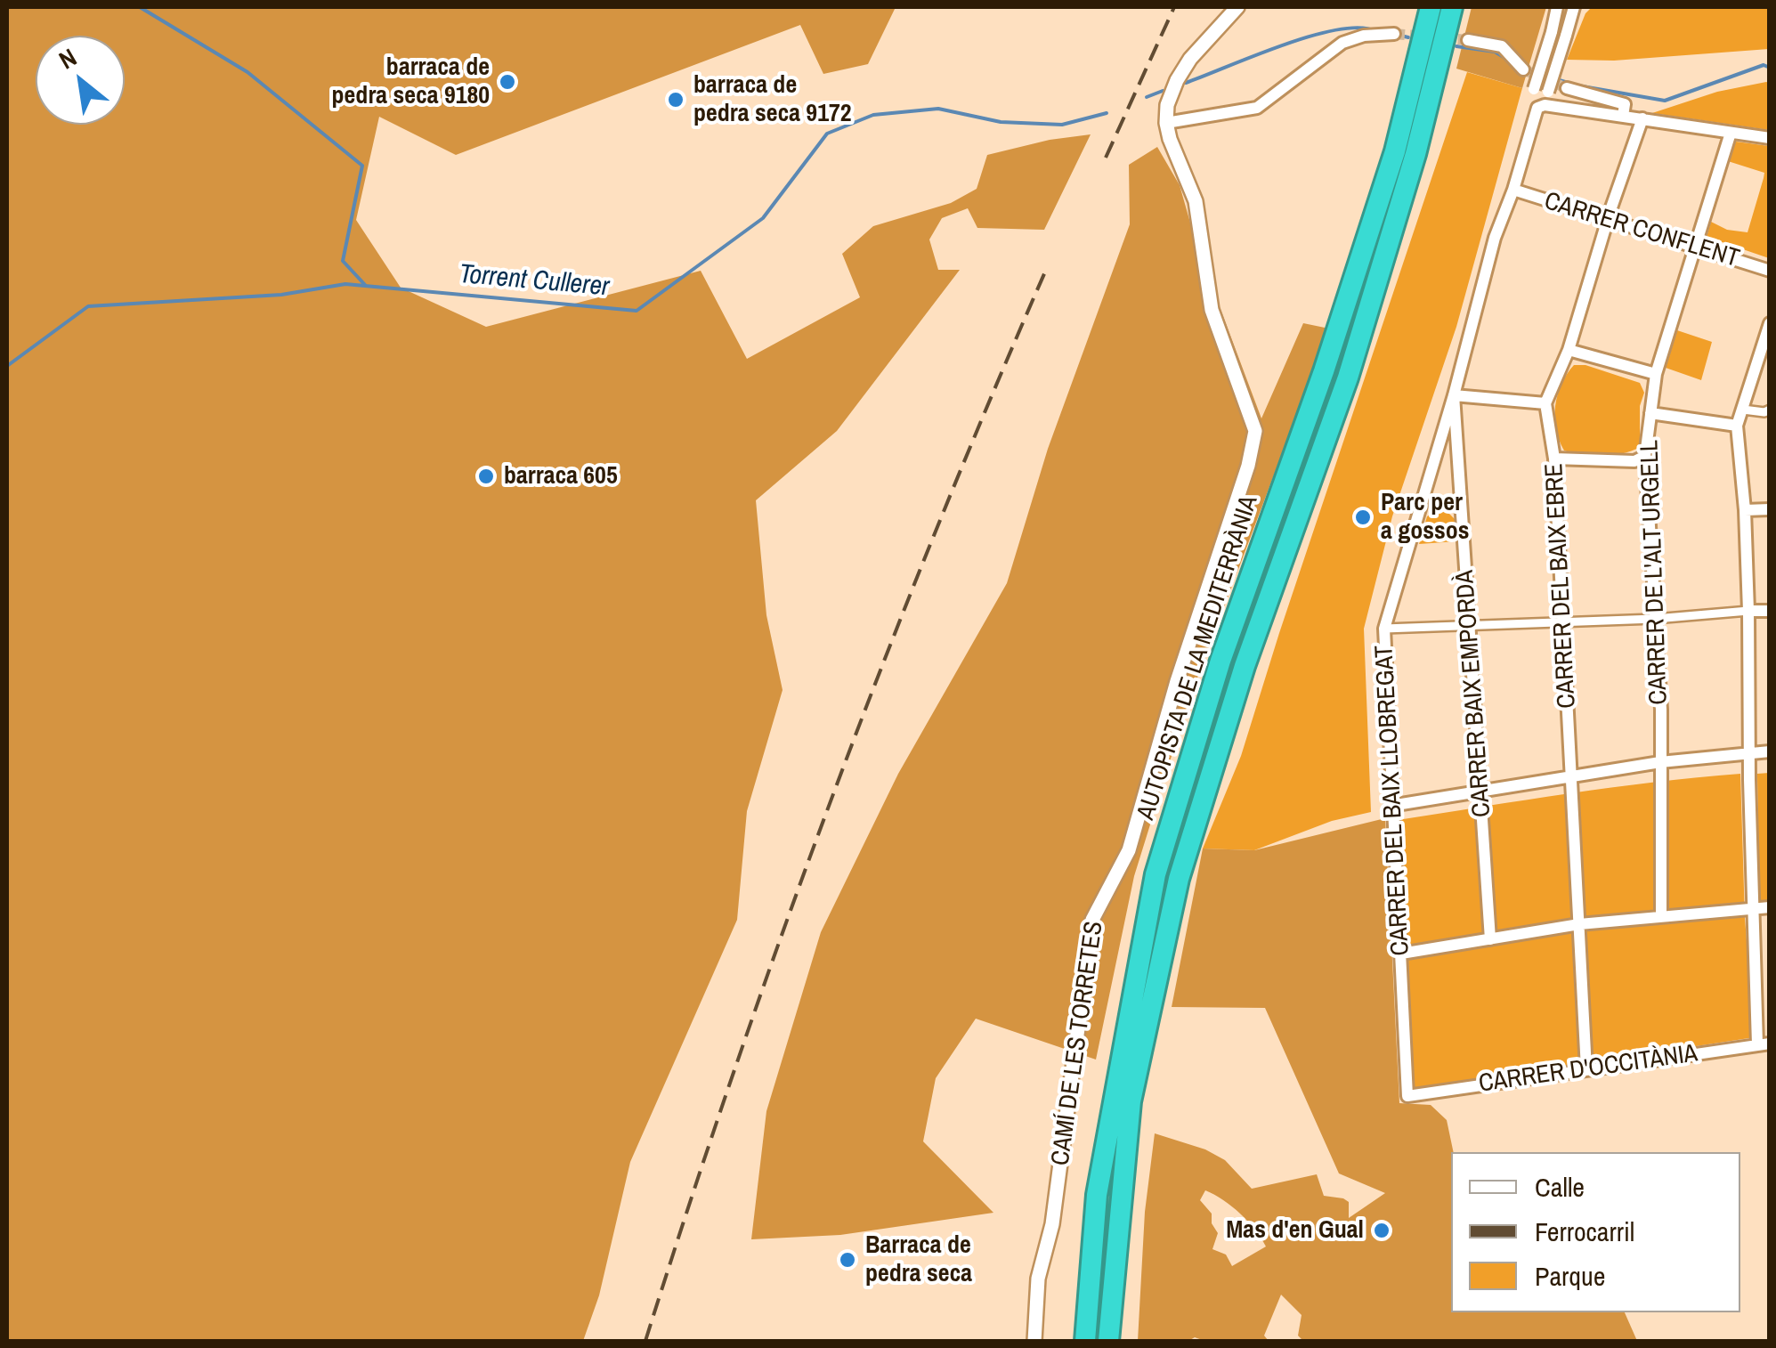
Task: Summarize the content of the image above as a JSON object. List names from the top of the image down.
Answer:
{
  "streets": {
    "highway": ["AUTOPISTA DE LA MEDITERRÀNIA"],
    "street": [
      "CARRER CONFLENT",
      "CARRER DE L'ALT URGELL",
      "CARRER DEL BAIX EBRE",
      "CARRER BAIX EMPORDÀ",
      "CARRER DEL BAIX LLOBREGAT",
      "CAMÍ DE LES TORRETES",
      "CARRER D'OCCITÀNIA"
    ]
  },
  "crossings": [
    ["CARRER CONFLENT", "CARRER DE L'ALT URGELL"],
    ["CARRER CONFLENT", "CARRER DEL BAIX LLOBREGAT"],
    ["CARRER DEL BAIX EBRE", "CARRER D'OCCITÀNIA"],
    ["CARRER BAIX EMPORDÀ", "CARRER DEL BAIX LLOBREGAT"],
    ["CARRER DEL BAIX LLOBREGAT", "CARRER D'OCCITÀNIA"]
  ],
  "water": ["Torrent Cullerer"],
  "places": [
    "barraca de pedra seca 9180",
    "barraca de pedra seca 9172",
    "barraca 605",
    "Parc per a gossos",
    "Mas d'en Gual",
    "Barraca de pedra seca"
  ],
  "legend": ["Calle", "Ferrocarril", "Parque"],
  "north": "top left"
}
